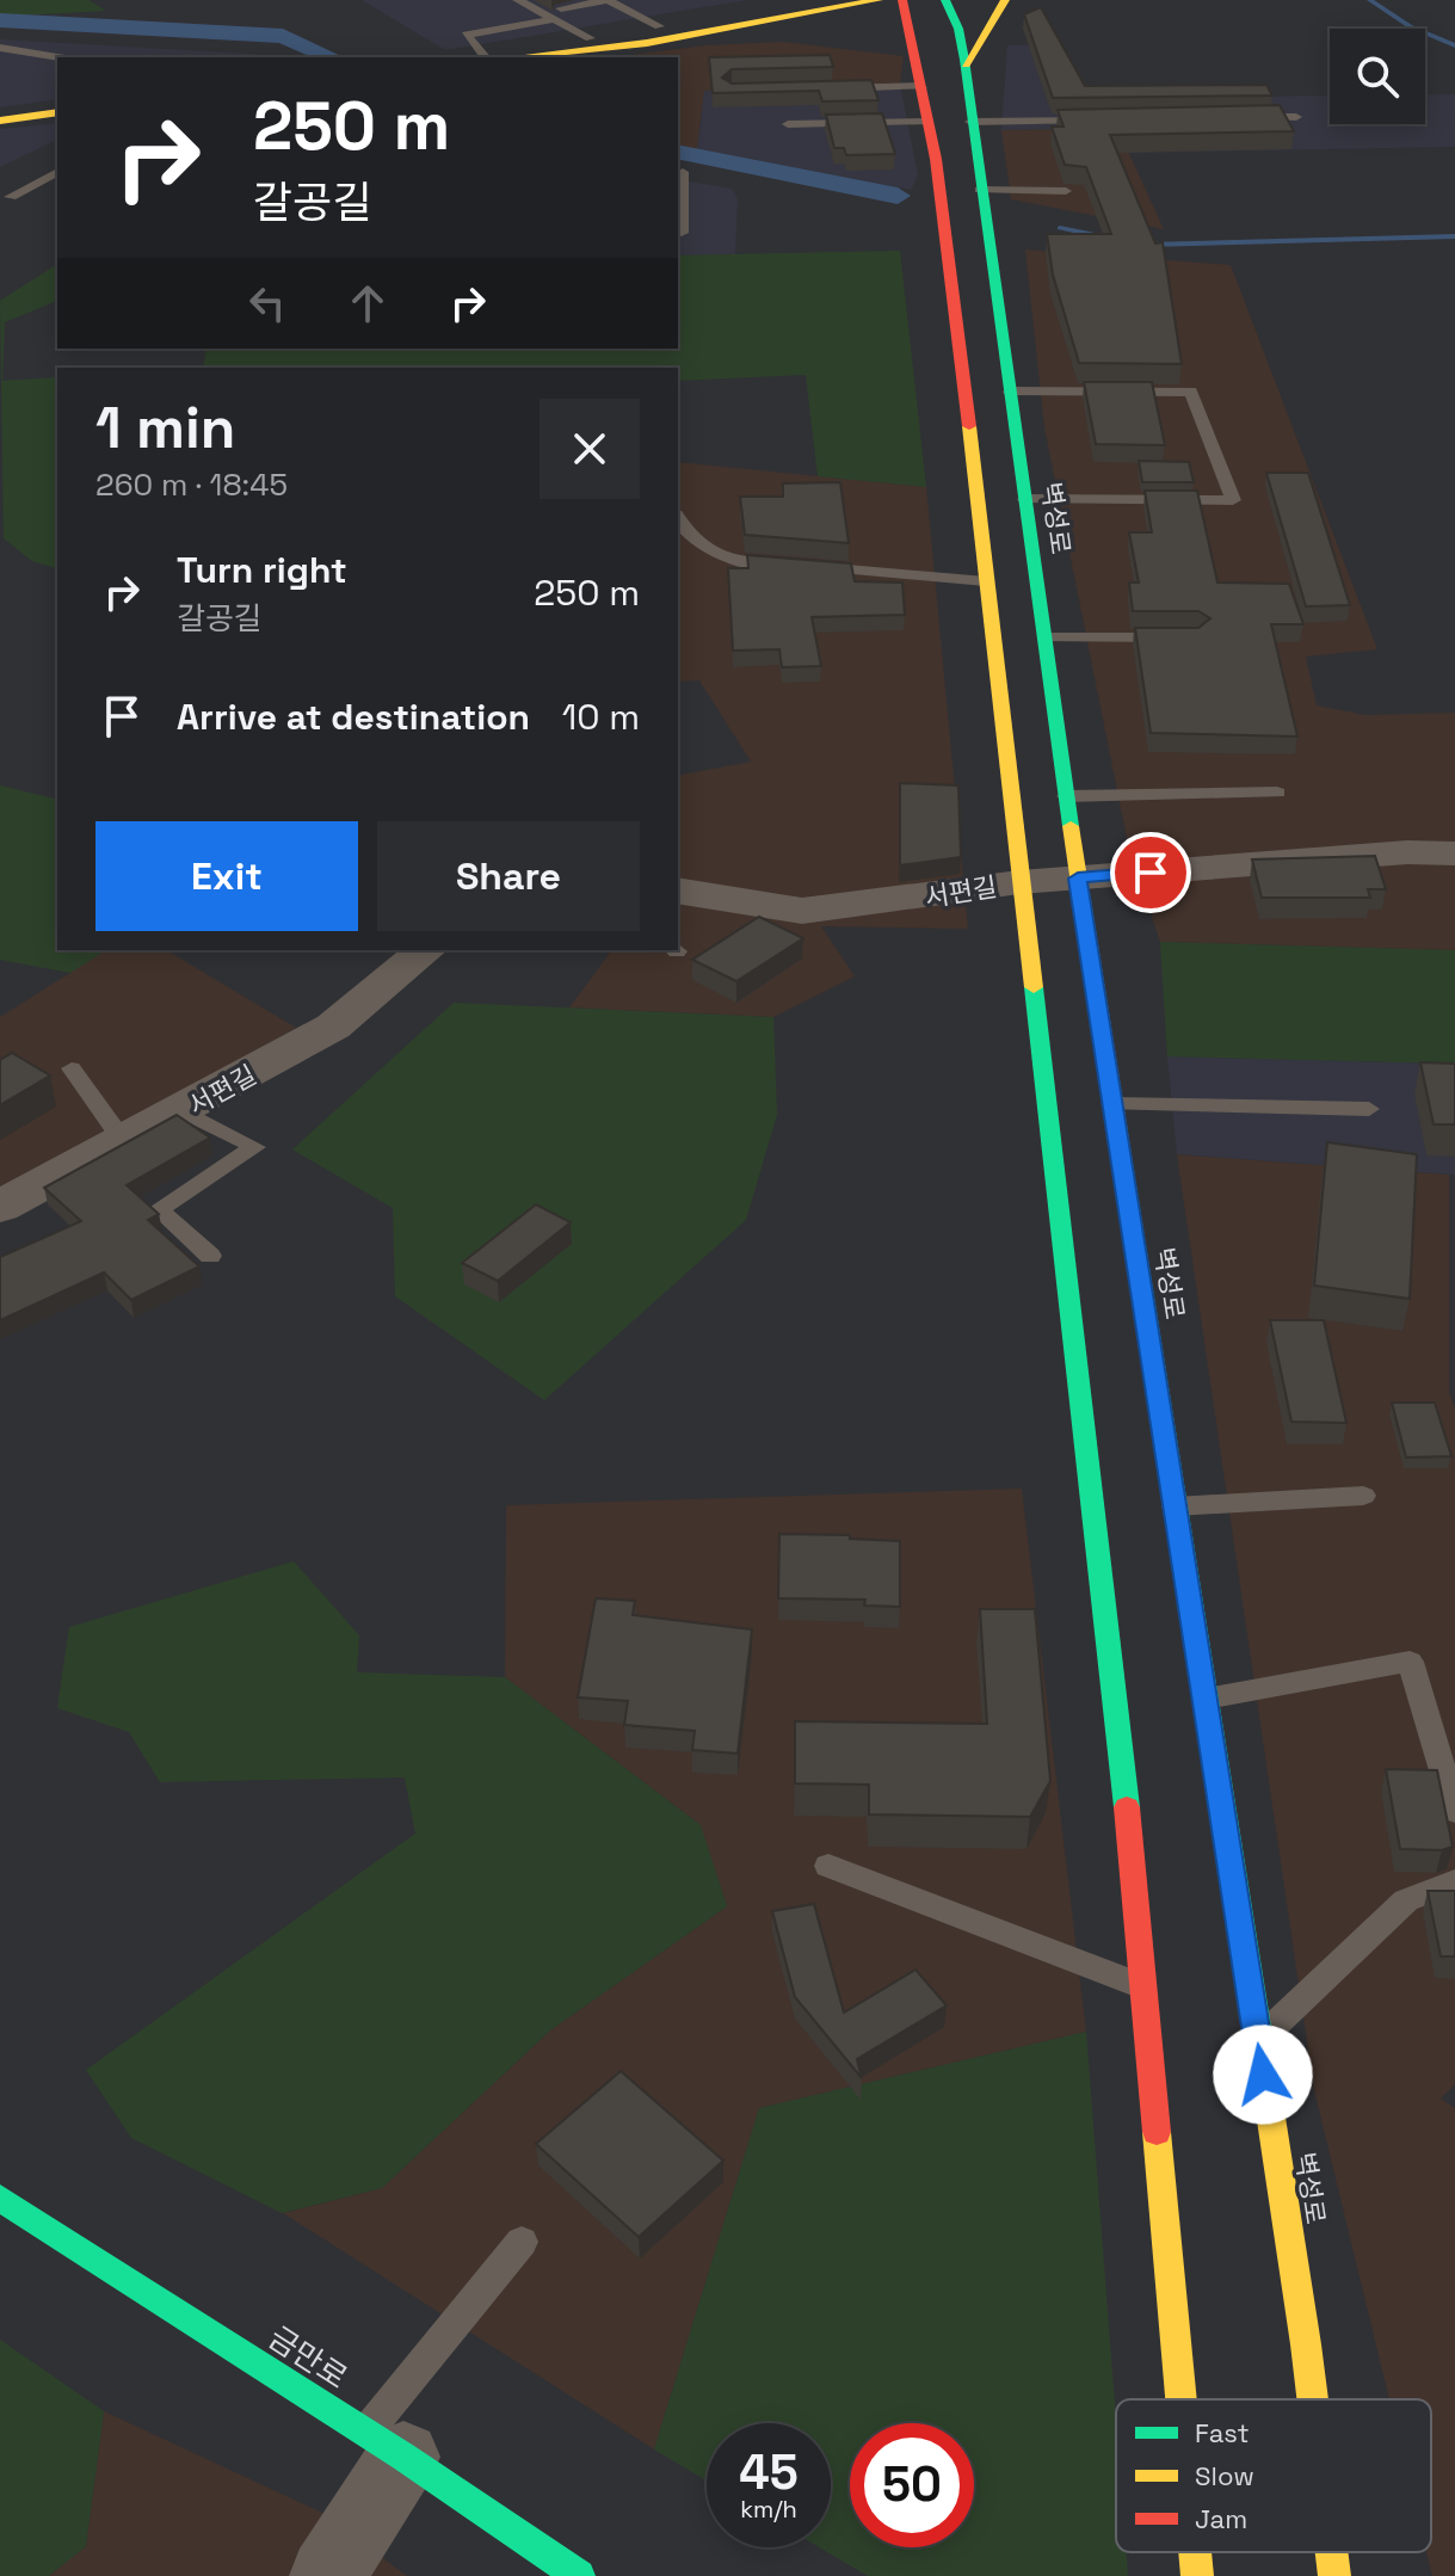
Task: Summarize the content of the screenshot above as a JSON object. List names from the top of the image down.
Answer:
{
  "streets": {
    "main road": ["벽성로", "금만로"],
    "street": ["서편길"]
  },
  "crossings": [
    ["벽성로", "서편길"]
  ],
  "legend": ["Fast", "Slow", "Jam"],
  "page": {
    "turn": ["250 m", "갈공길"],
    "heading": ["1 min", "260 m · 18:45"],
    "list": [
      {
        "name": "Turn right",
        "note": "갈공길",
        "value": "250 m"
      },
      {
        "name": "Arrive at destination",
        "value": "10 m"
      }
    ],
    "buttons": ["Exit", "Share"],
    "speed": "45 km/h",
    "limit": "50"
  }
}
